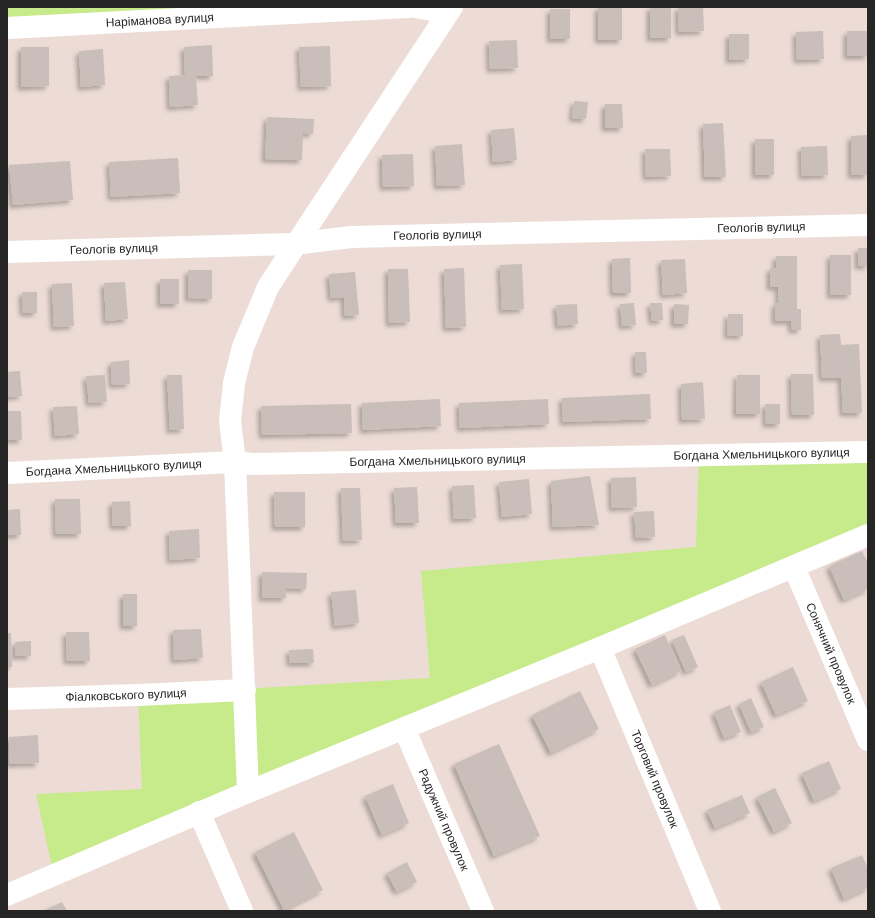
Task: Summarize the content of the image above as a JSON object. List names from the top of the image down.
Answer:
{
  "streets": {
    "street": [
      "Наріманова вулиця",
      "Геологів вулиця",
      "Богдана Хмельницького вулиця",
      "Сонячний провулок",
      "Фіалковського вулиця",
      "Торговий провулок",
      "Радужний провулок"
    ]
  }
}
